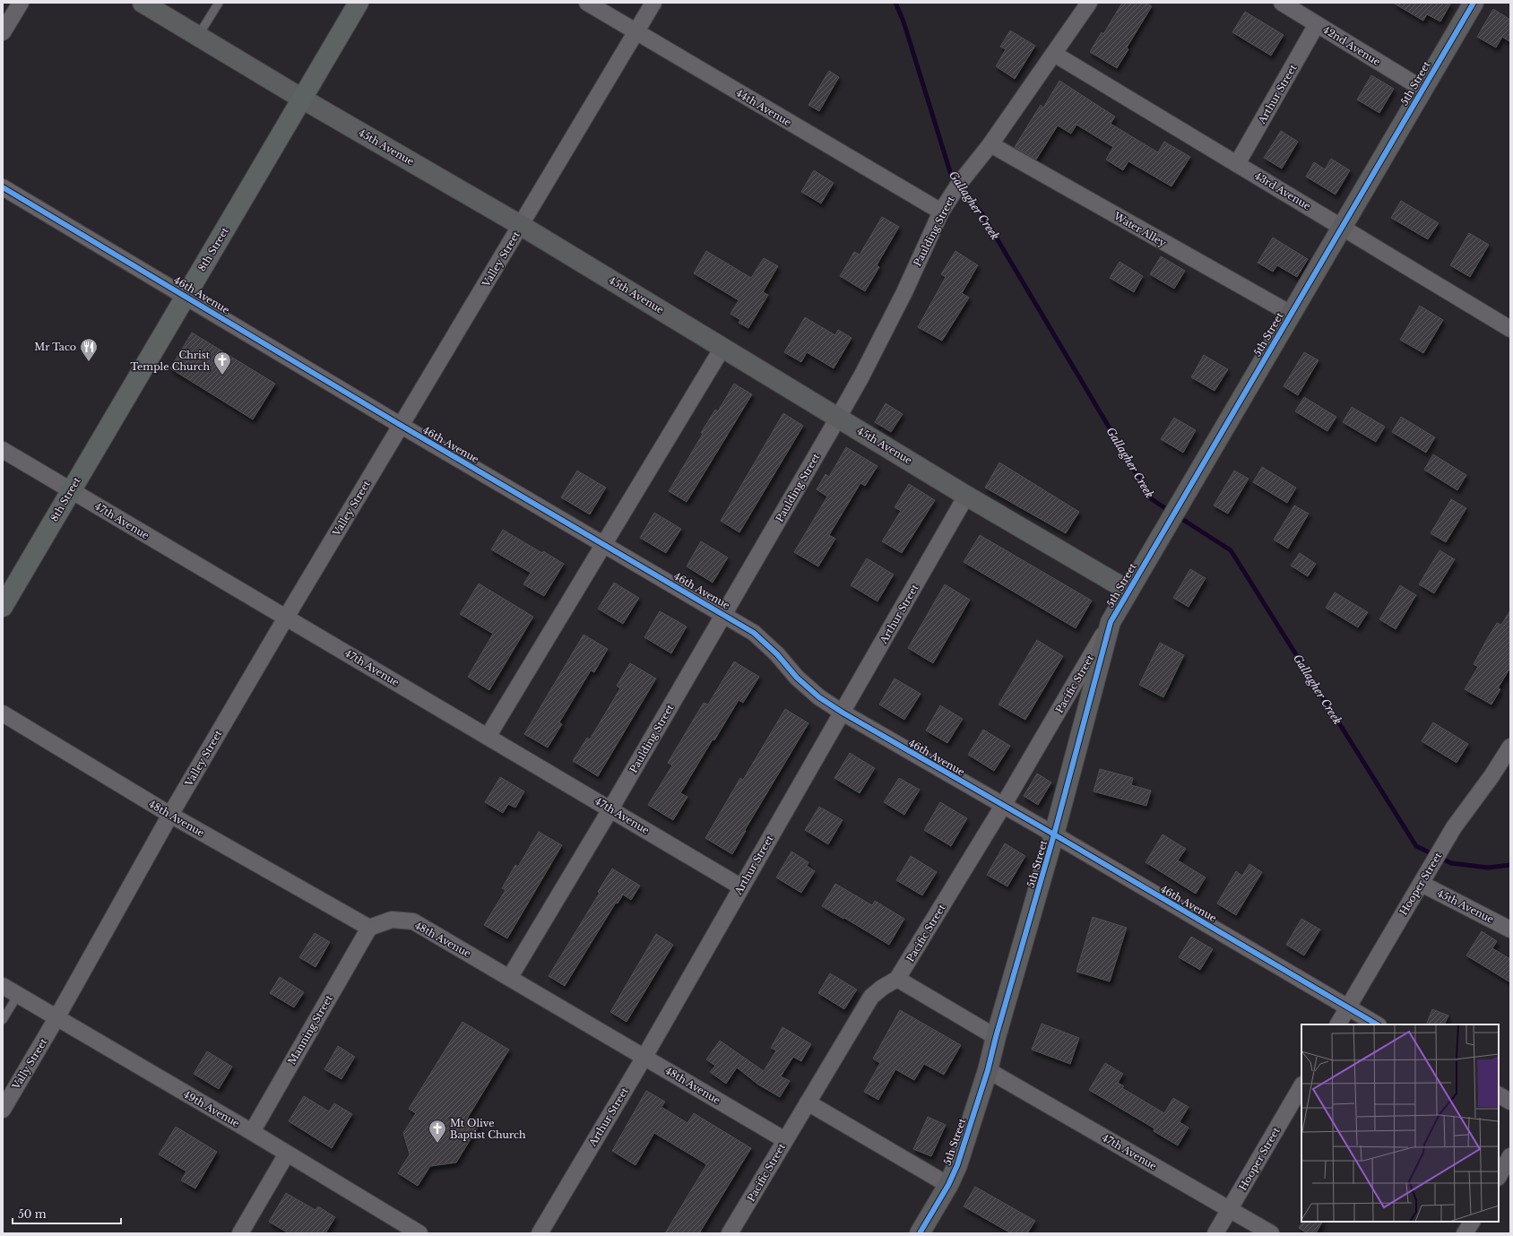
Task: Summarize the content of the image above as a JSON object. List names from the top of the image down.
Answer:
{
  "streets": {
    "main road": ["8th Street"],
    "street": [
      "42nd Avenue",
      "5th Street",
      "Arthur Street",
      "44th Avenue",
      "45th Avenue",
      "43rd Avenue",
      "Water Alley",
      "Paulding Street",
      "Valley Street",
      "46th Avenue",
      "47th Avenue",
      "Pacific Street",
      "48th Avenue",
      "Hooper Street",
      "Manning Street",
      "Vally Street",
      "49th Avenue"
    ]
  },
  "crossings": [
    ["42nd Avenue", "5th Street"],
    ["42nd Avenue", "Arthur Street"],
    ["5th Street", "45th Avenue"],
    ["5th Street", "43rd Avenue"],
    ["5th Street", "Water Alley"],
    ["5th Street", "46th Avenue"],
    ["5th Street", "47th Avenue"],
    ["5th Street", "Pacific Street"],
    ["Arthur Street", "45th Avenue"],
    ["Arthur Street", "43rd Avenue"],
    ["Arthur Street", "46th Avenue"],
    ["Arthur Street", "47th Avenue"],
    ["Arthur Street", "48th Avenue"],
    ["44th Avenue", "Paulding Street"],
    ["44th Avenue", "Valley Street"],
    ["45th Avenue", "Paulding Street"],
    ["45th Avenue", "8th Street"],
    ["45th Avenue", "Valley Street"],
    ["45th Avenue", "Hooper Street"],
    ["43rd Avenue", "Paulding Street"],
    ["Water Alley", "Paulding Street"],
    ["Paulding Street", "46th Avenue"],
    ["Paulding Street", "47th Avenue"],
    ["Paulding Street", "48th Avenue"],
    ["8th Street", "46th Avenue"],
    ["8th Street", "47th Avenue"],
    ["Valley Street", "46th Avenue"],
    ["Valley Street", "47th Avenue"],
    ["Valley Street", "48th Avenue"],
    ["Valley Street", "Vally Street"],
    ["Valley Street", "49th Avenue"],
    ["46th Avenue", "Pacific Street"],
    ["46th Avenue", "Hooper Street"],
    ["47th Avenue", "Hooper Street"],
    ["Pacific Street", "48th Avenue"],
    ["48th Avenue", "Manning Street"],
    ["Manning Street", "49th Avenue"],
    ["Vally Street", "49th Avenue"]
  ],
  "water": ["Gallagher Creek"],
  "places": {
    "restaurant": ["Mr Taco"],
    "church": ["Christ Temple Church", "Mt Olive Baptist Church"]
  },
  "scale_bar": "50 m"
}
